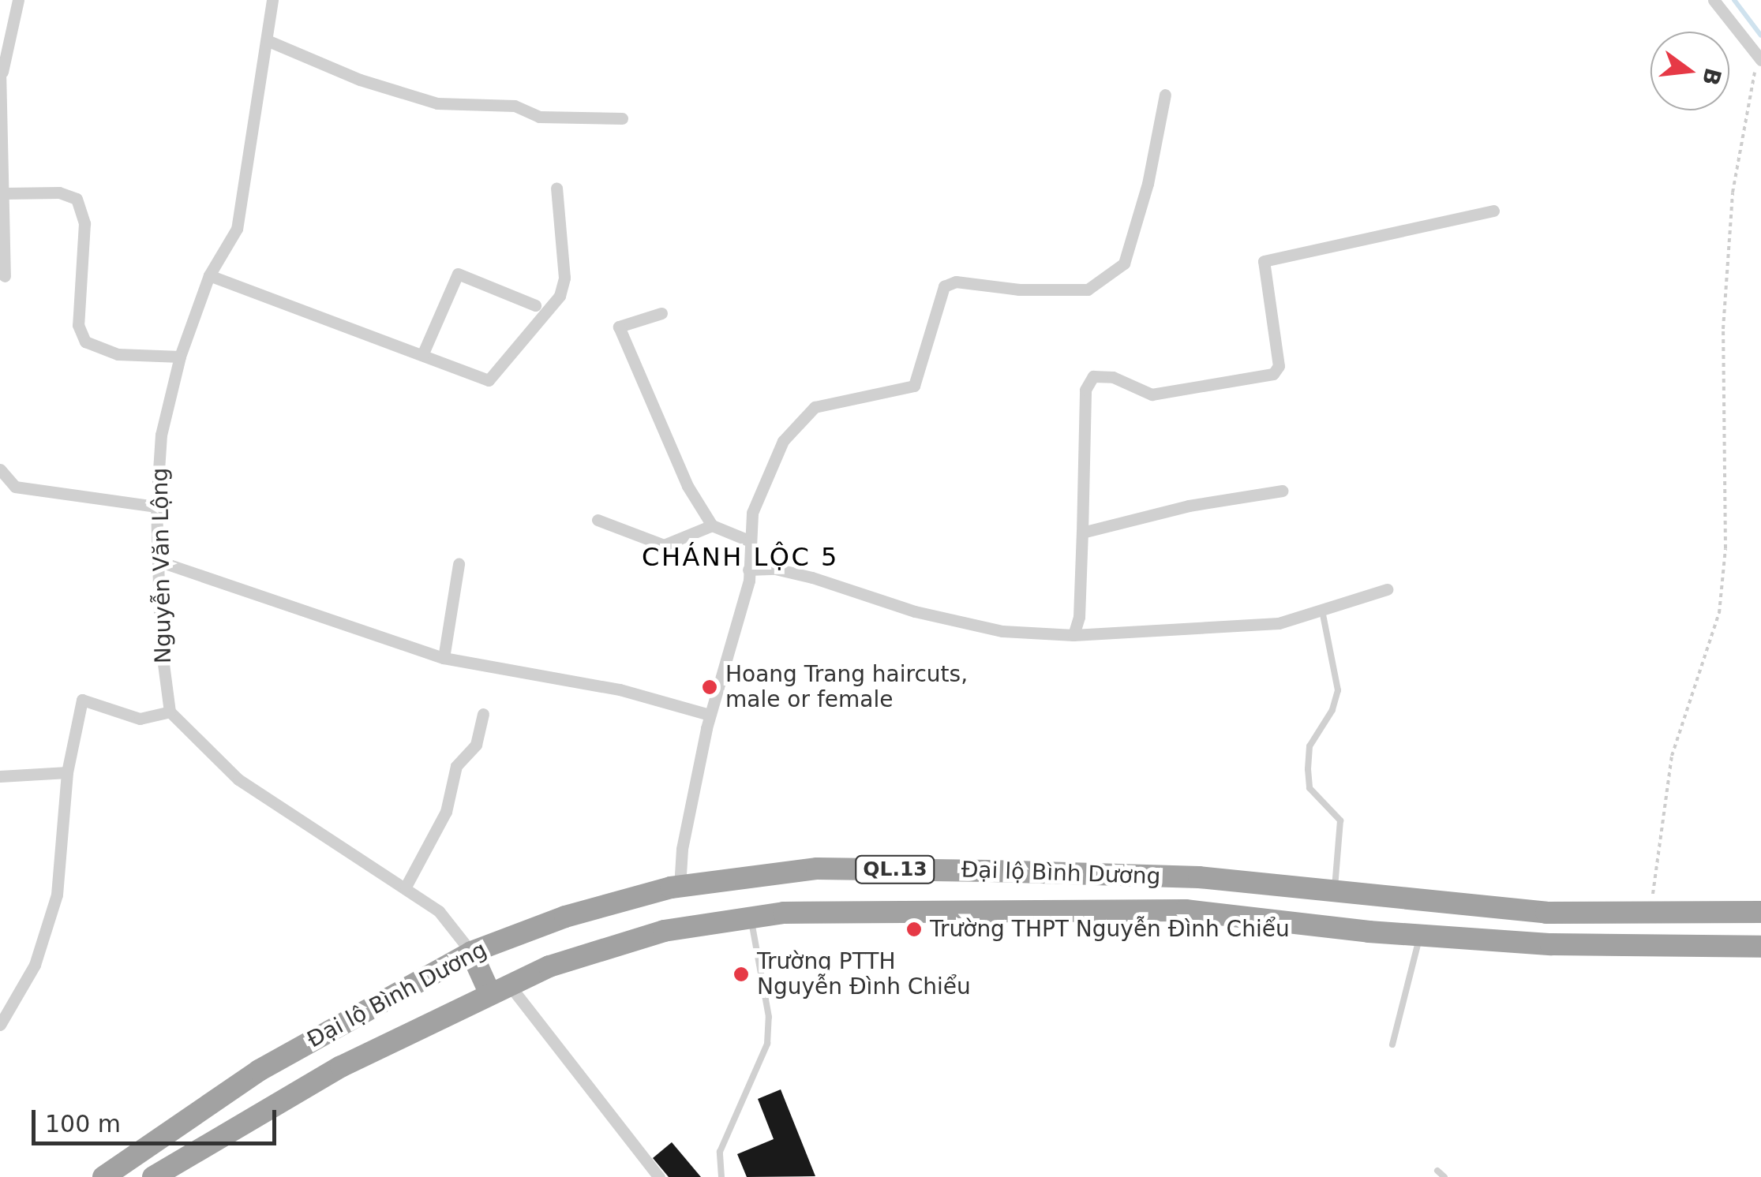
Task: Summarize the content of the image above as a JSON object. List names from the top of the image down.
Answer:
{
  "streets": {
    "highway": ["QL.13", "Đại lộ Bình Dương"],
    "street": ["Nguyễn Văn Lộng"]
  },
  "districts": ["CHÁNH LỘC 5"],
  "places": ["Hoang Trang haircuts, male or female", "Trường THPT Nguyễn Đình Chiểu", "Trường PTTH Nguyễn Đình Chiểu"],
  "scale_bar": "100 m",
  "north": "right"
}
